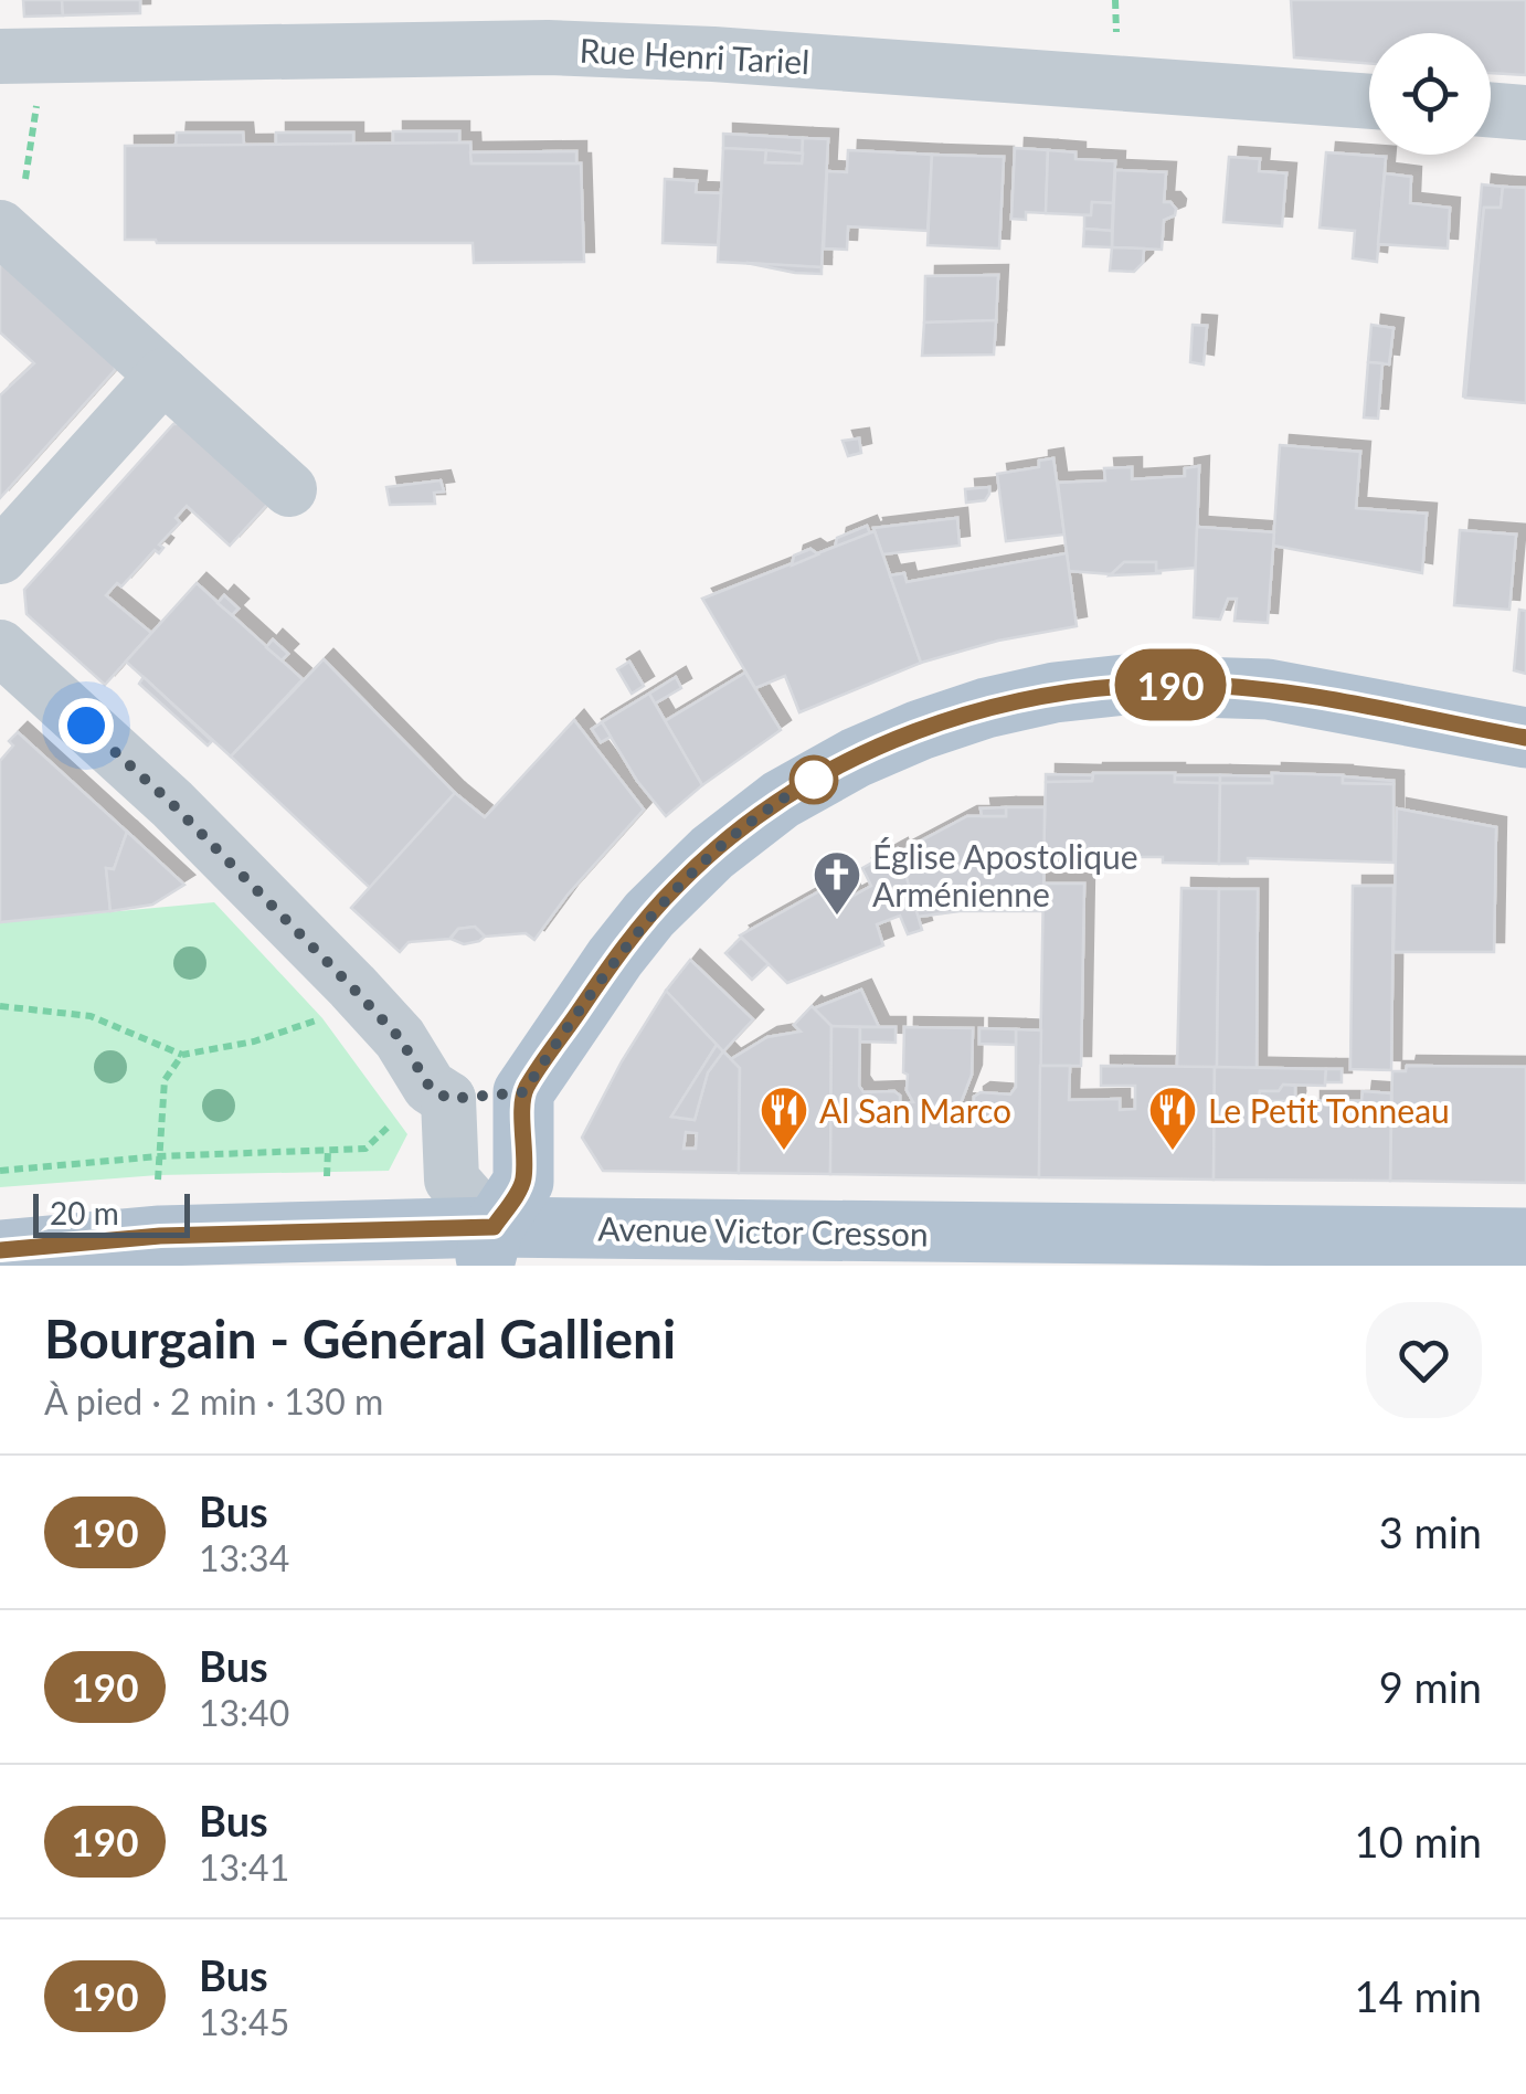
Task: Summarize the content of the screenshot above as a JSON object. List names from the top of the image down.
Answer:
{
  "streets": {
    "main road": ["Avenue Victor Cresson"],
    "street": ["Rue Henri Tariel"]
  },
  "places": {
    "church": ["Église Apostolique Arménienne"],
    "restaurant": ["Al San Marco", "Le Petit Tonneau"]
  },
  "lines": ["bus line 190"],
  "scale_bar": "20 m",
  "page": {
    "on_map": "190",
    "scale": "20 m",
    "heading": ["Bourgain - Général Gallieni", "À pied · 2 min · 130 m"],
    "list": [
      {
        "mark": "190",
        "name": "Bus",
        "note": "13:34",
        "value": "3 min"
      },
      {
        "mark": "190",
        "name": "Bus",
        "note": "13:40",
        "value": "9 min"
      },
      {
        "mark": "190",
        "name": "Bus",
        "note": "13:41",
        "value": "10 min"
      },
      {
        "mark": "190",
        "name": "Bus",
        "note": "13:45",
        "value": "14 min"
      }
    ]
  }
}
